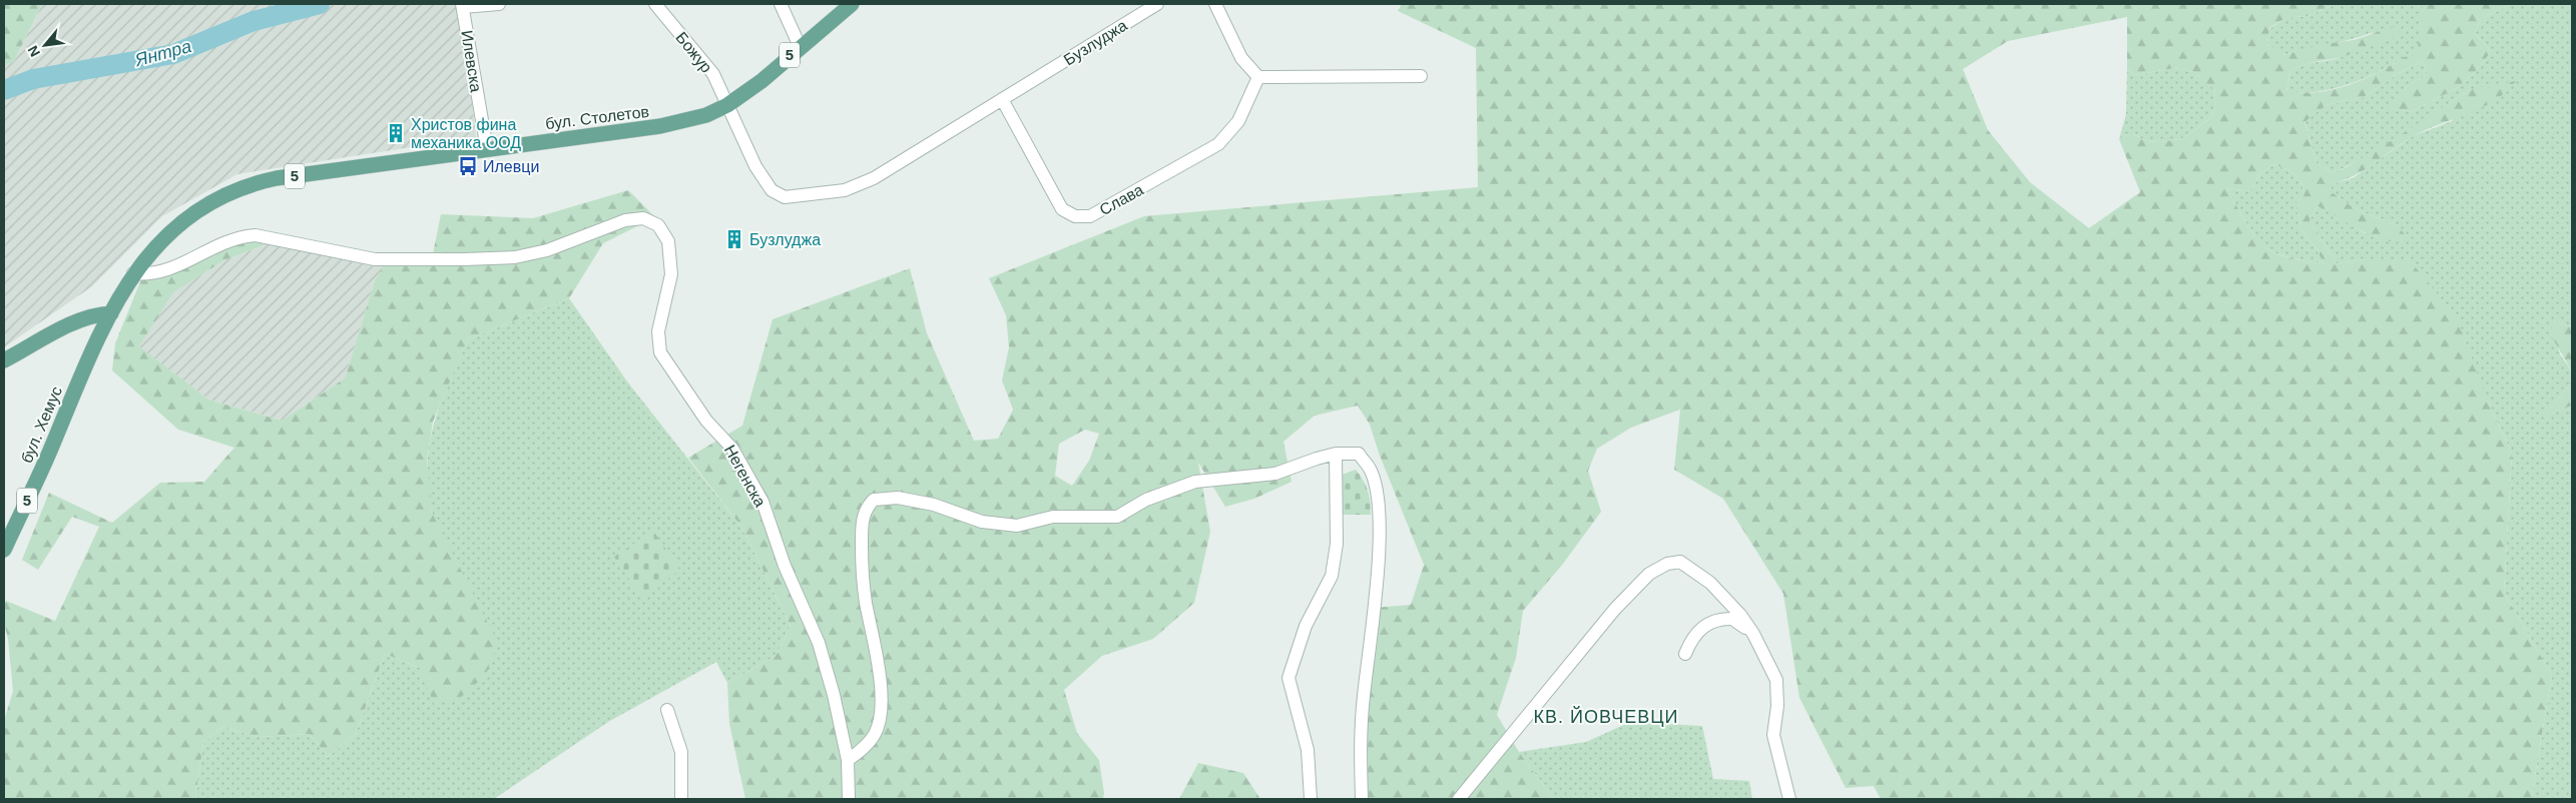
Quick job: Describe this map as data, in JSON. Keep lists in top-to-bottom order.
{
  "streets": {
    "main road": ["5", "бул. Столетов", "бул. Хемус"],
    "street": [
      "Бузлуджа",
      "Божур",
      "Илевска",
      "Слава",
      "Негенска"
    ]
  },
  "crossings": [
    ["Бузлуджа", "Божур"],
    ["Бузлуджа", "бул. Столетов"],
    ["Бузлуджа", "Слава"],
    ["Божур", "бул. Столетов"],
    ["5", "бул. Столетов"],
    ["5", "бул. Хемус"],
    ["5", "Негенска"],
    ["Илевска", "бул. Столетов"],
    ["бул. Столетов", "Негенска"]
  ],
  "districts": ["КВ. ЙОВЧЕВЦИ"],
  "water": ["Янтра"],
  "places": {
    "building": ["Христов фина механика ООД", "Бузлуджа"],
    "bus stop": ["Илевци"]
  },
  "north": "bottom left"
}
